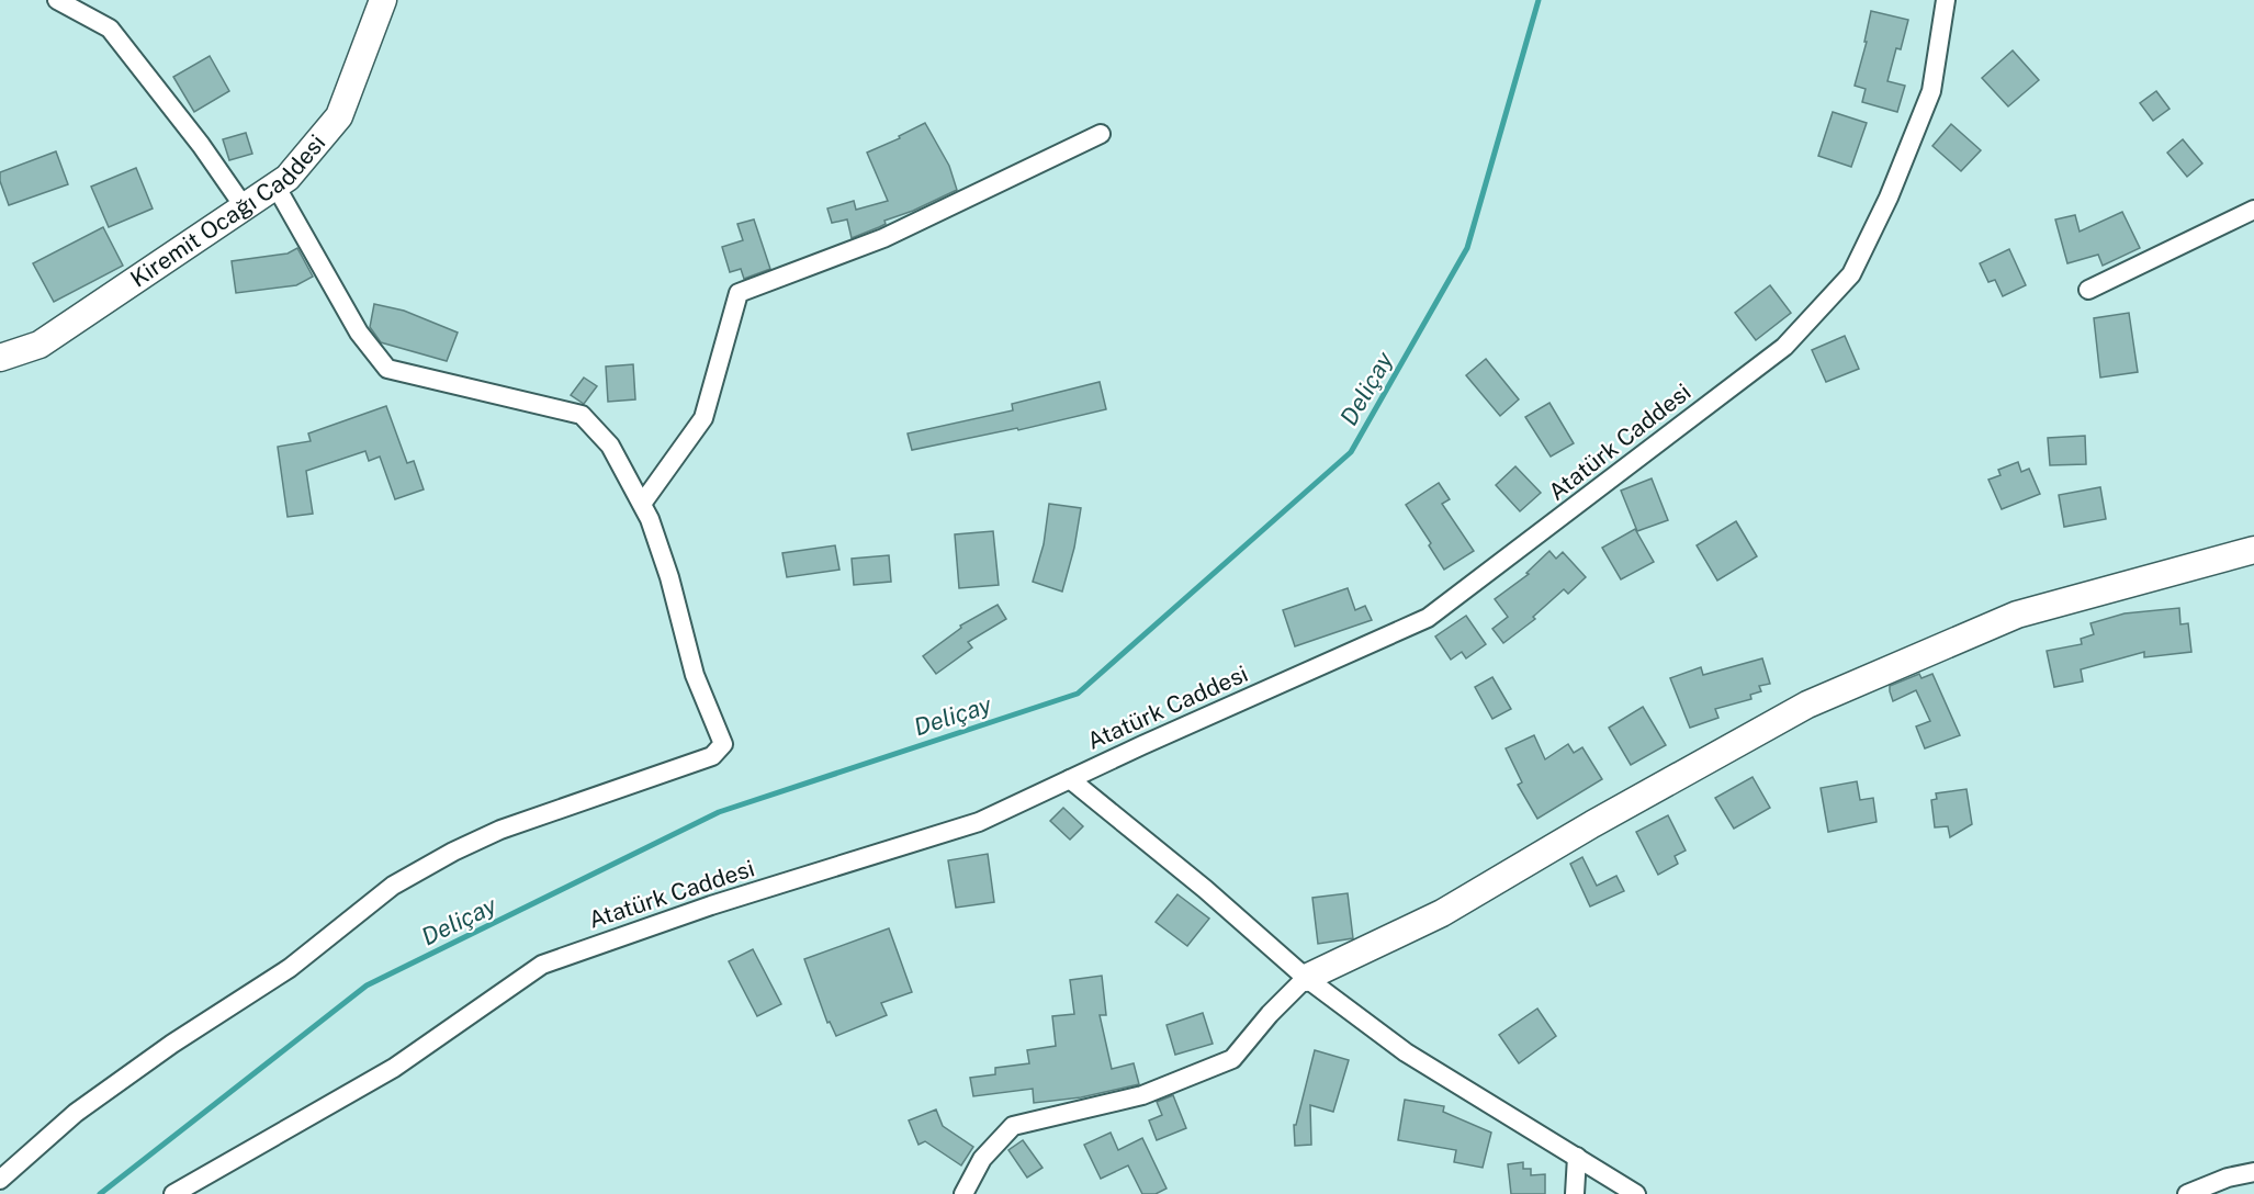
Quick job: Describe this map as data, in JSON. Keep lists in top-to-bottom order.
{
  "streets": {
    "street": ["Kiremit Ocağı Caddesi", "Atatürk Caddesi"]
  },
  "water": ["Deliçay"]
}
